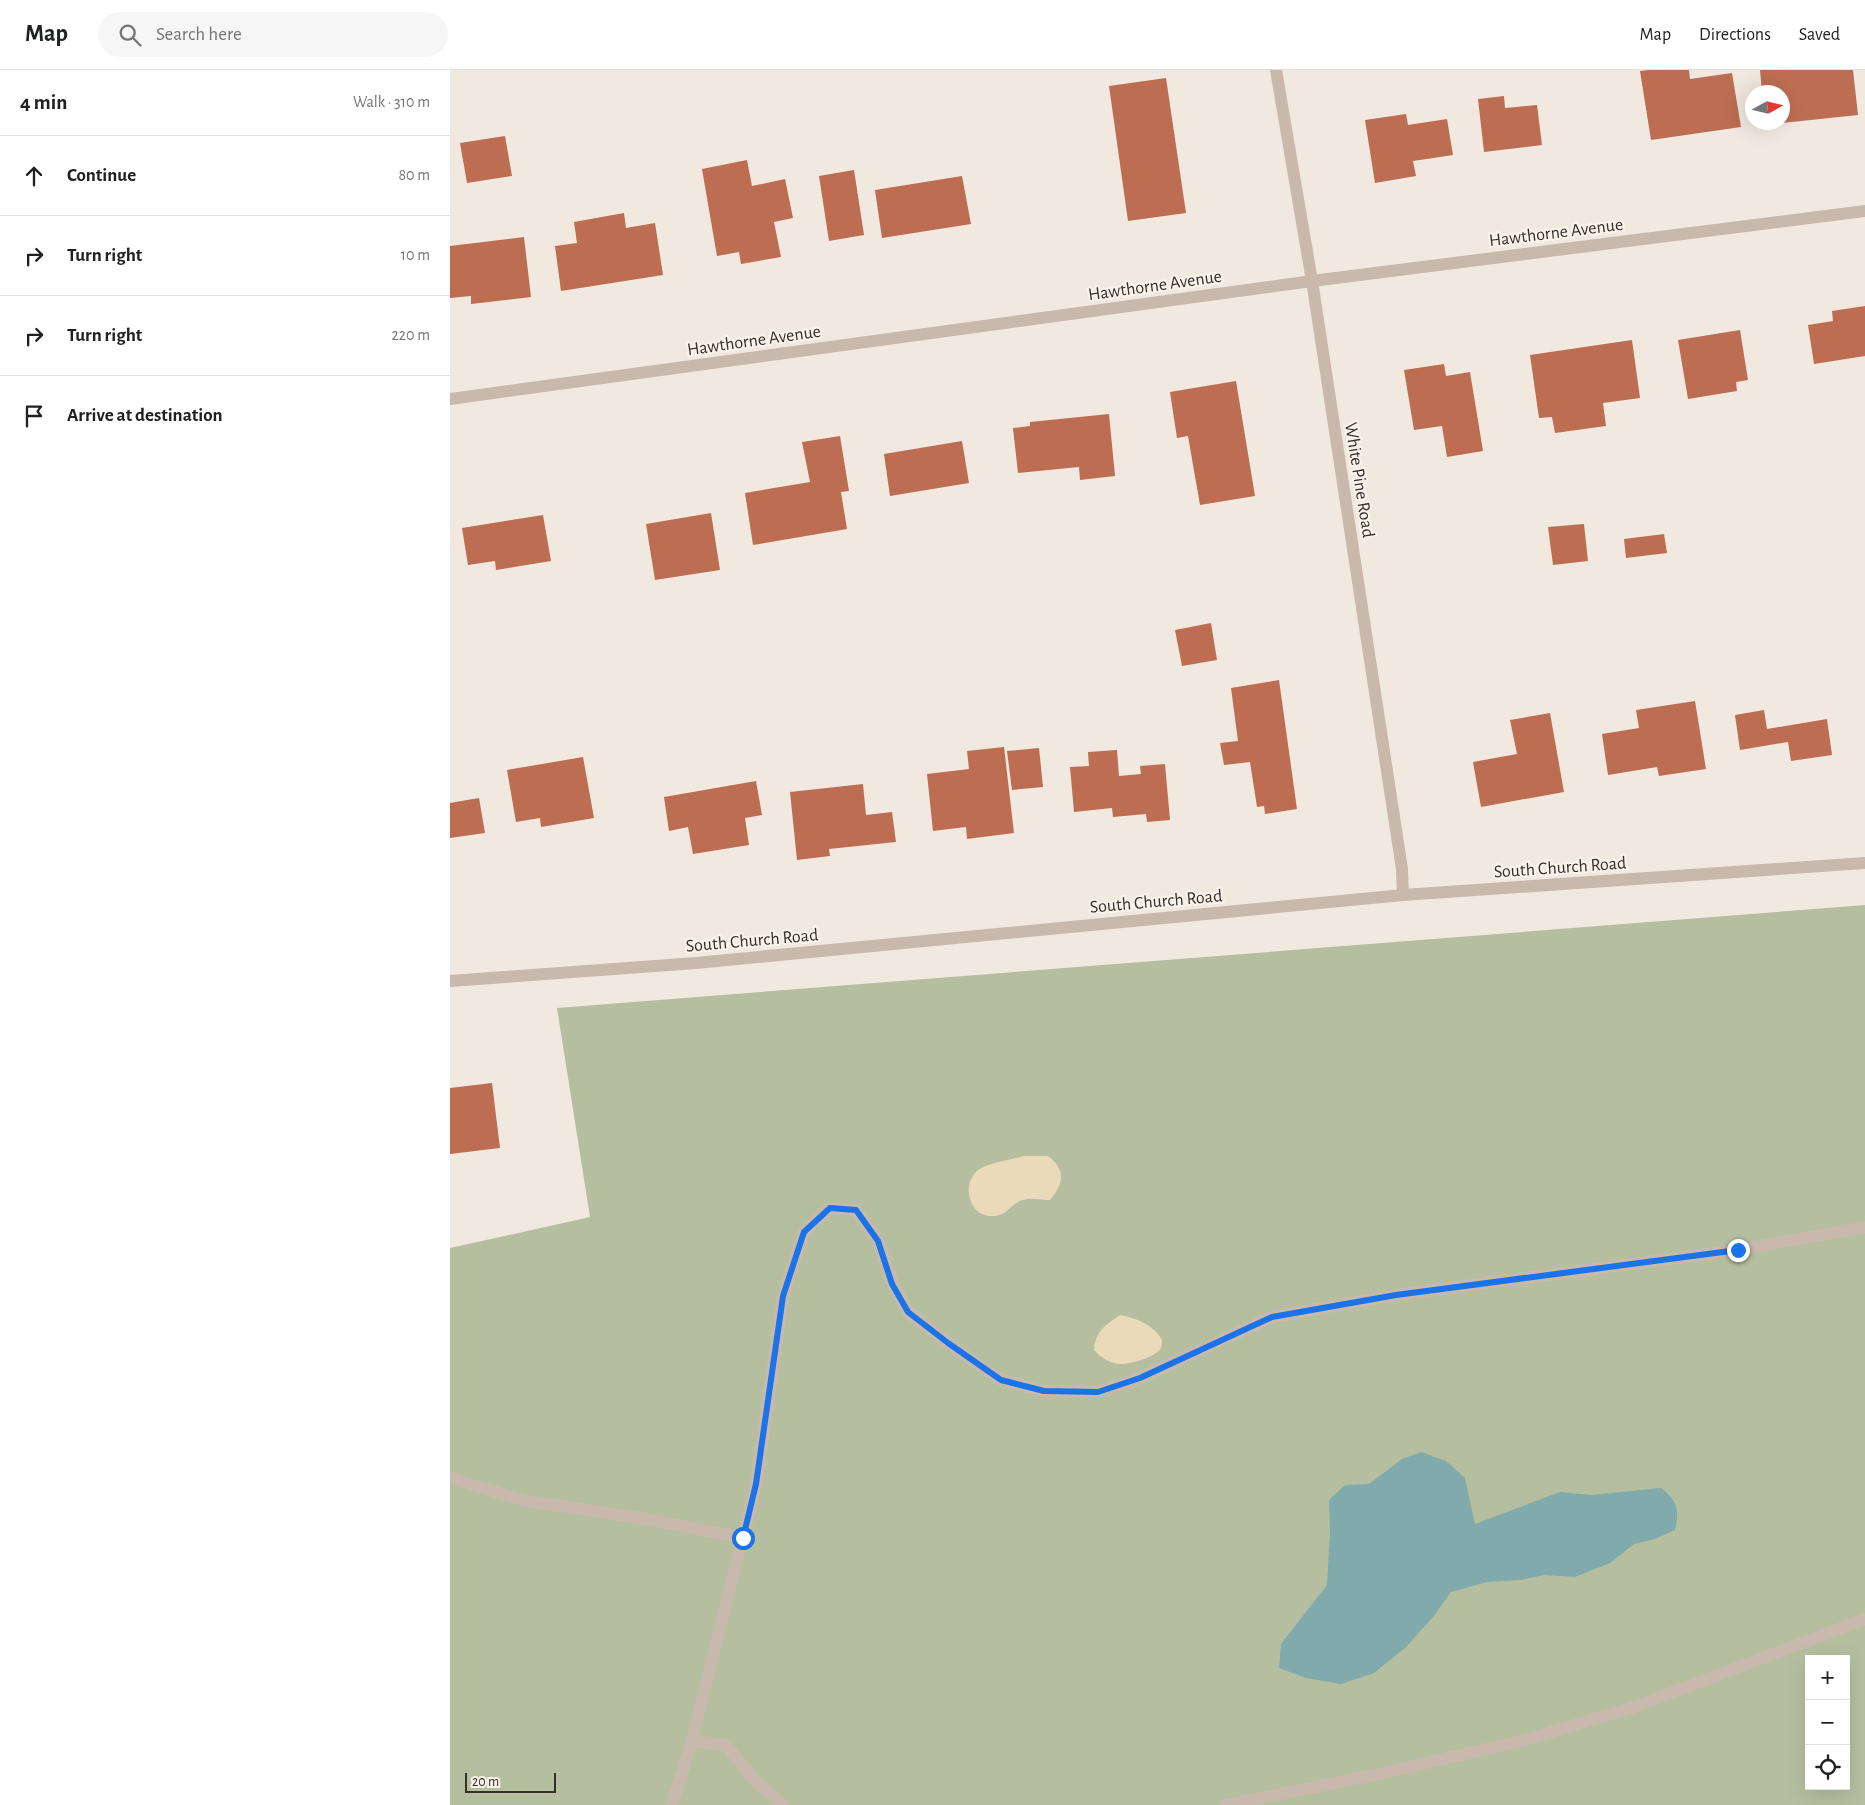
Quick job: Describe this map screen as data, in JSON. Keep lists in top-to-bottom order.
{
  "streets": {
    "street": ["Hawthorne Avenue", "White Pine Road", "South Church Road"]
  },
  "crossings": [
    ["Hawthorne Avenue", "White Pine Road"],
    ["White Pine Road", "South Church Road"]
  ],
  "scale_bar": "20 m",
  "north": "right",
  "page": {
    "header": "Map",
    "search": "Search here",
    "nav": ["Map", "Directions", "Saved"],
    "heading": ["4 min", "Walk · 310 m"],
    "list": [
      ["Continue", "80 m"],
      ["Turn right", "10 m"],
      ["Turn right", "220 m"],
      "Arrive at destination"
    ],
    "map_buttons": ["+", "−"],
    "scale": "20 m"
  }
}
